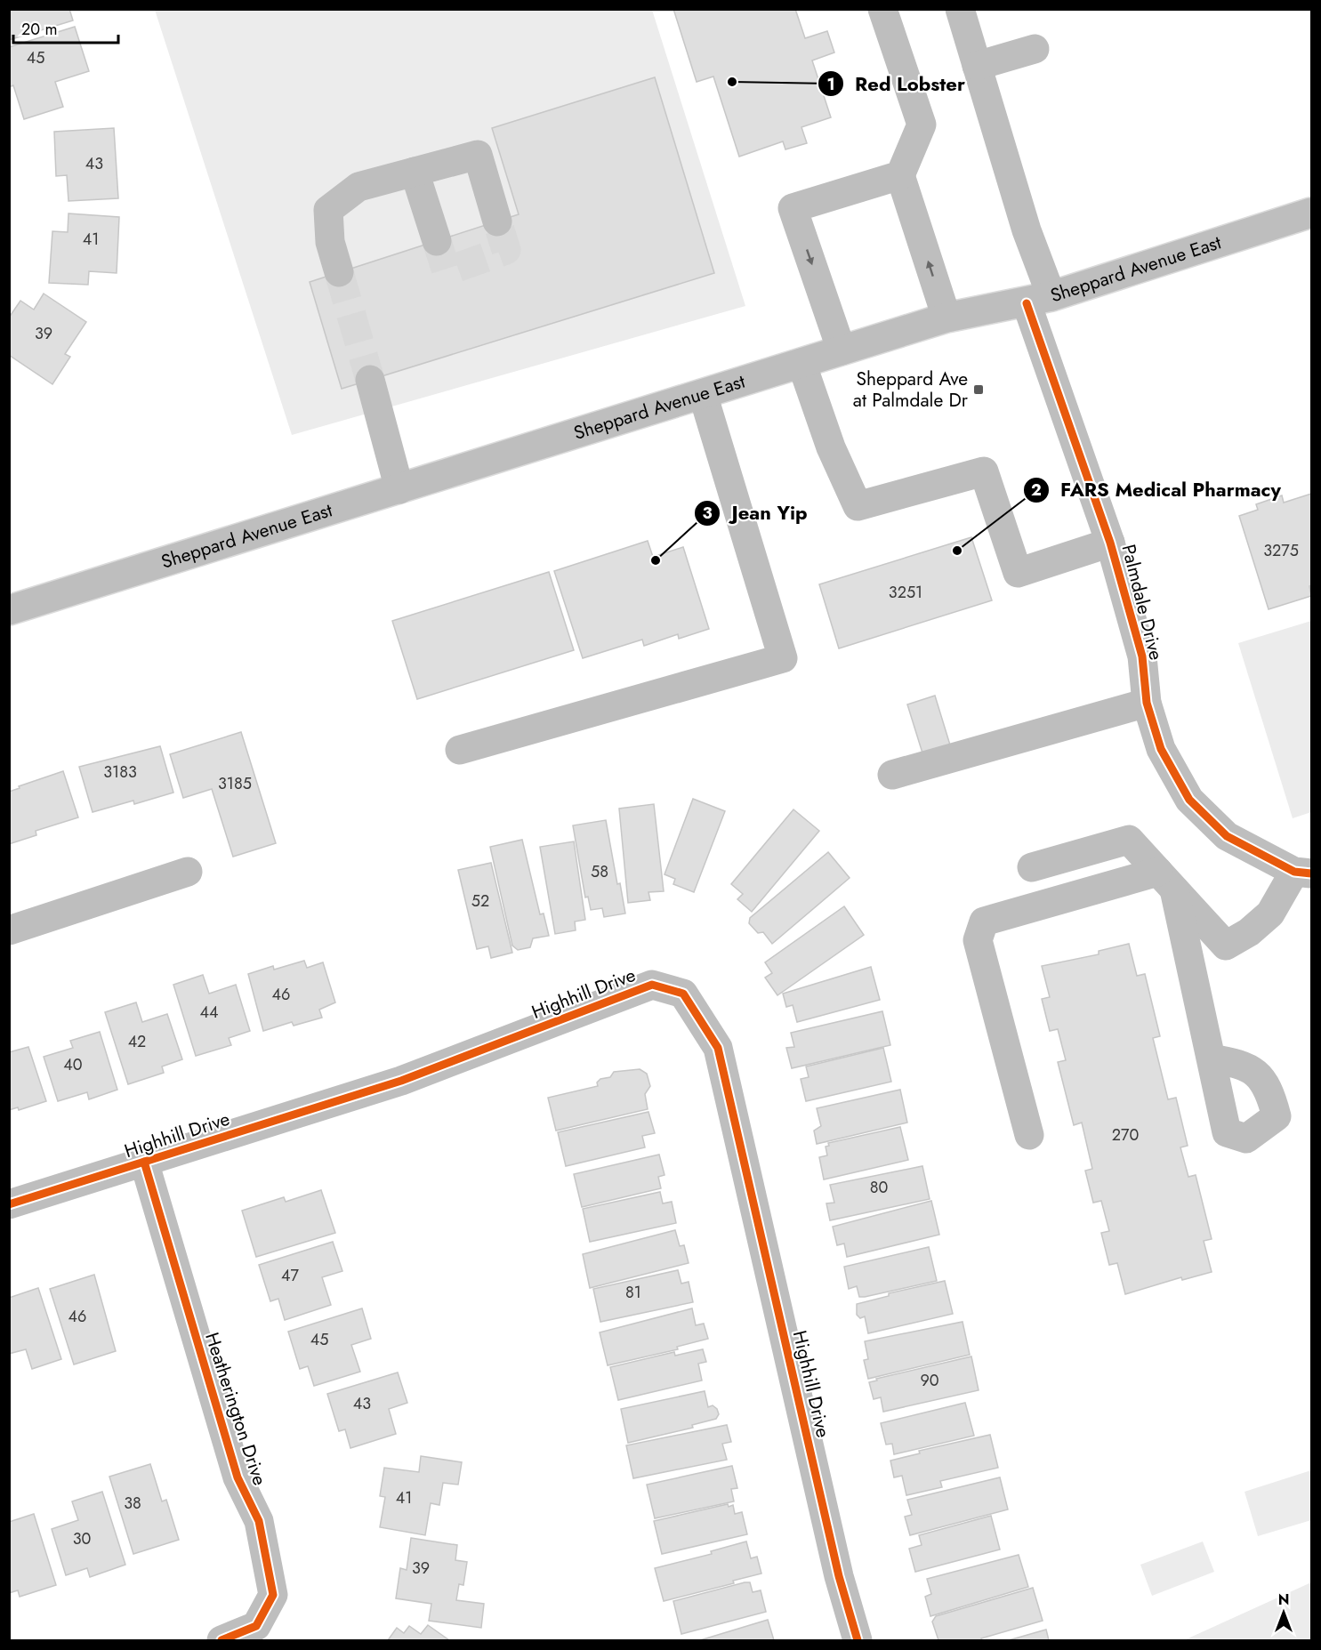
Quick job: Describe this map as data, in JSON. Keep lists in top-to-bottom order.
{
  "streets": {
    "street": [
      "Sheppard Avenue East",
      "Palmdale Drive",
      "Highhill Drive",
      "Heatherington Drive"
    ]
  },
  "crossings": [
    ["Sheppard Avenue East", "Palmdale Drive"],
    ["Highhill Drive", "Heatherington Drive"]
  ],
  "places": {
    "other": ["Red Lobster", "FARS Medical Pharmacy", "Jean Yip"],
    "transit": ["Sheppard Ave at Palmdale Dr"]
  },
  "house_numbers": [
    "45",
    "43",
    "41",
    "39",
    "3275",
    "3251",
    "3183",
    "3185",
    "58",
    "52",
    "46",
    "44",
    "42",
    "40",
    "270",
    "80",
    "47",
    "81",
    "46",
    "45",
    "90",
    "43",
    "41",
    "38",
    "30",
    "39"
  ],
  "scale_bar": "20 m",
  "north": "top"
}
